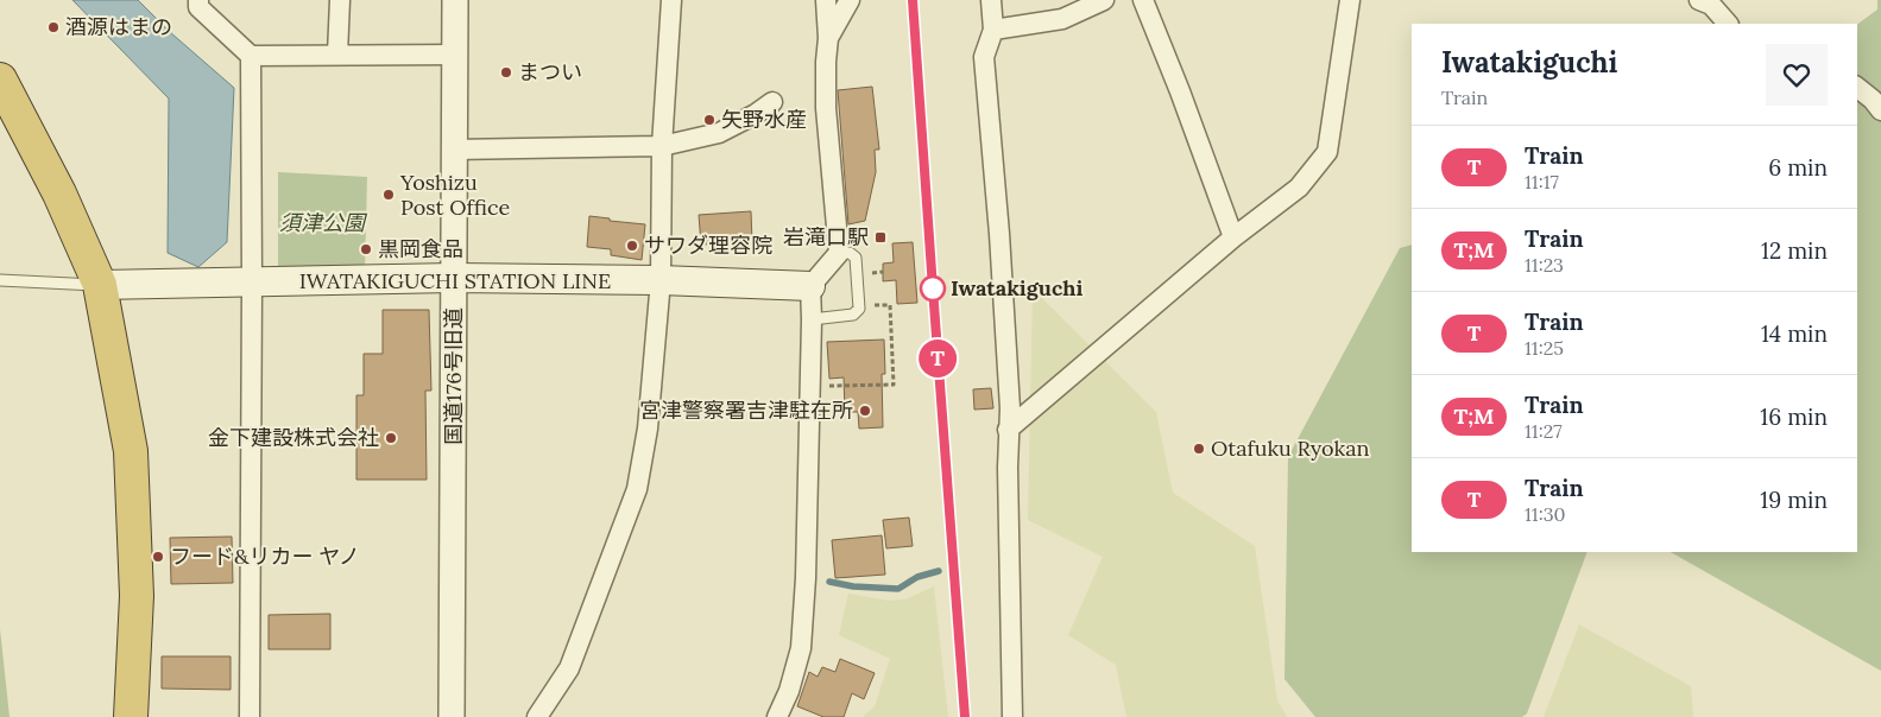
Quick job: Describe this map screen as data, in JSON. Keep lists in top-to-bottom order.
{
  "streets": {
    "main road": ["IWATAKIGUCHI STATION LINE"],
    "street": ["国道176号旧道"]
  },
  "crossings": [
    ["IWATAKIGUCHI STATION LINE", "国道176号旧道"]
  ],
  "parks": ["須津公園"],
  "places": {
    "other": [
      "酒源はまの",
      "まつい",
      "矢野水産",
      "Yoshizu Post Office",
      "サワダ理容院",
      "黒岡食品",
      "Iwatakiguchi",
      "宮津警察署吉津駐在所",
      "金下建設株式会社",
      "Otafuku Ryokan",
      "フード&リカー ヤノ"
    ],
    "transit": ["岩滝口駅"]
  },
  "page": {
    "on_map": "T",
    "heading": ["Iwatakiguchi", "Train"],
    "list": [
      {
        "mark": "T",
        "name": "Train",
        "note": "11:17",
        "value": "6 min"
      },
      {
        "mark": "T;M",
        "name": "Train",
        "note": "11:23",
        "value": "12 min"
      },
      {
        "mark": "T",
        "name": "Train",
        "note": "11:25",
        "value": "14 min"
      },
      {
        "mark": "T;M",
        "name": "Train",
        "note": "11:27",
        "value": "16 min"
      },
      {
        "mark": "T",
        "name": "Train",
        "note": "11:30",
        "value": "19 min"
      }
    ]
  }
}
